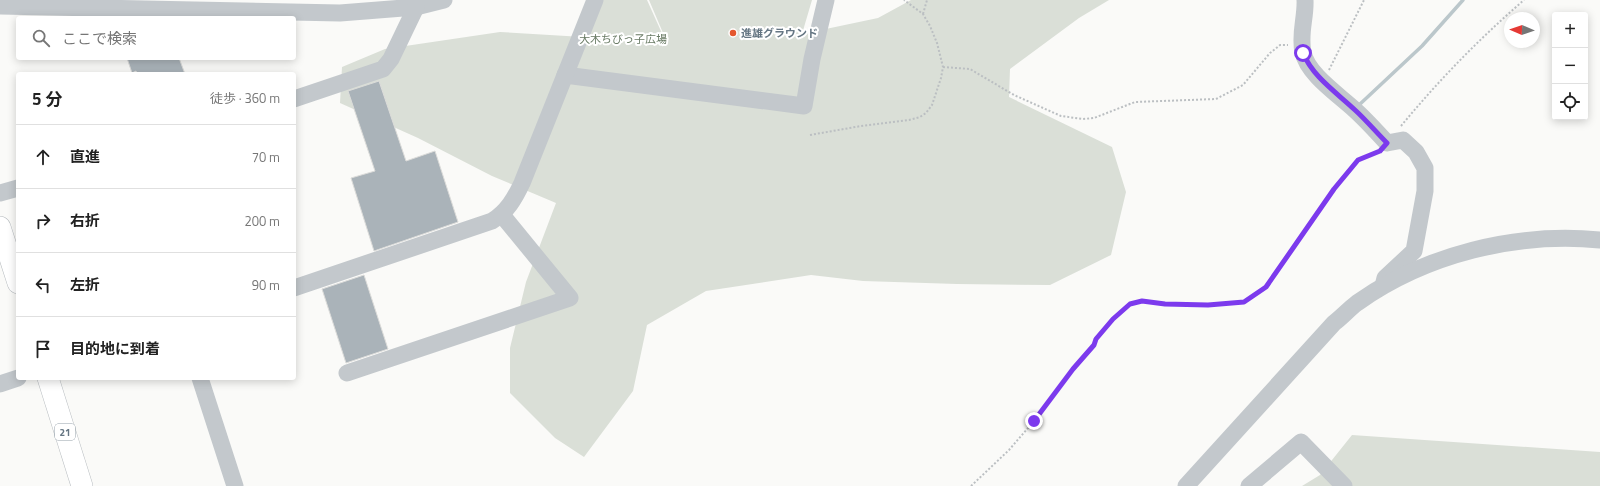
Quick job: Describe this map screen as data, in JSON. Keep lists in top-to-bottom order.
{
  "streets": {
    "main road": ["21"]
  },
  "parks": ["大木ちびっ子広場"],
  "places": ["進雄グラウンド"],
  "north": "left",
  "page": {
    "map_buttons": ["+", "−"],
    "search": "ここで検索",
    "heading": ["5 分", "徒歩 · 360 m"],
    "list": [
      ["直進", "70 m"],
      ["右折", "200 m"],
      ["左折", "90 m"],
      "目的地に到着"
    ]
  }
}
